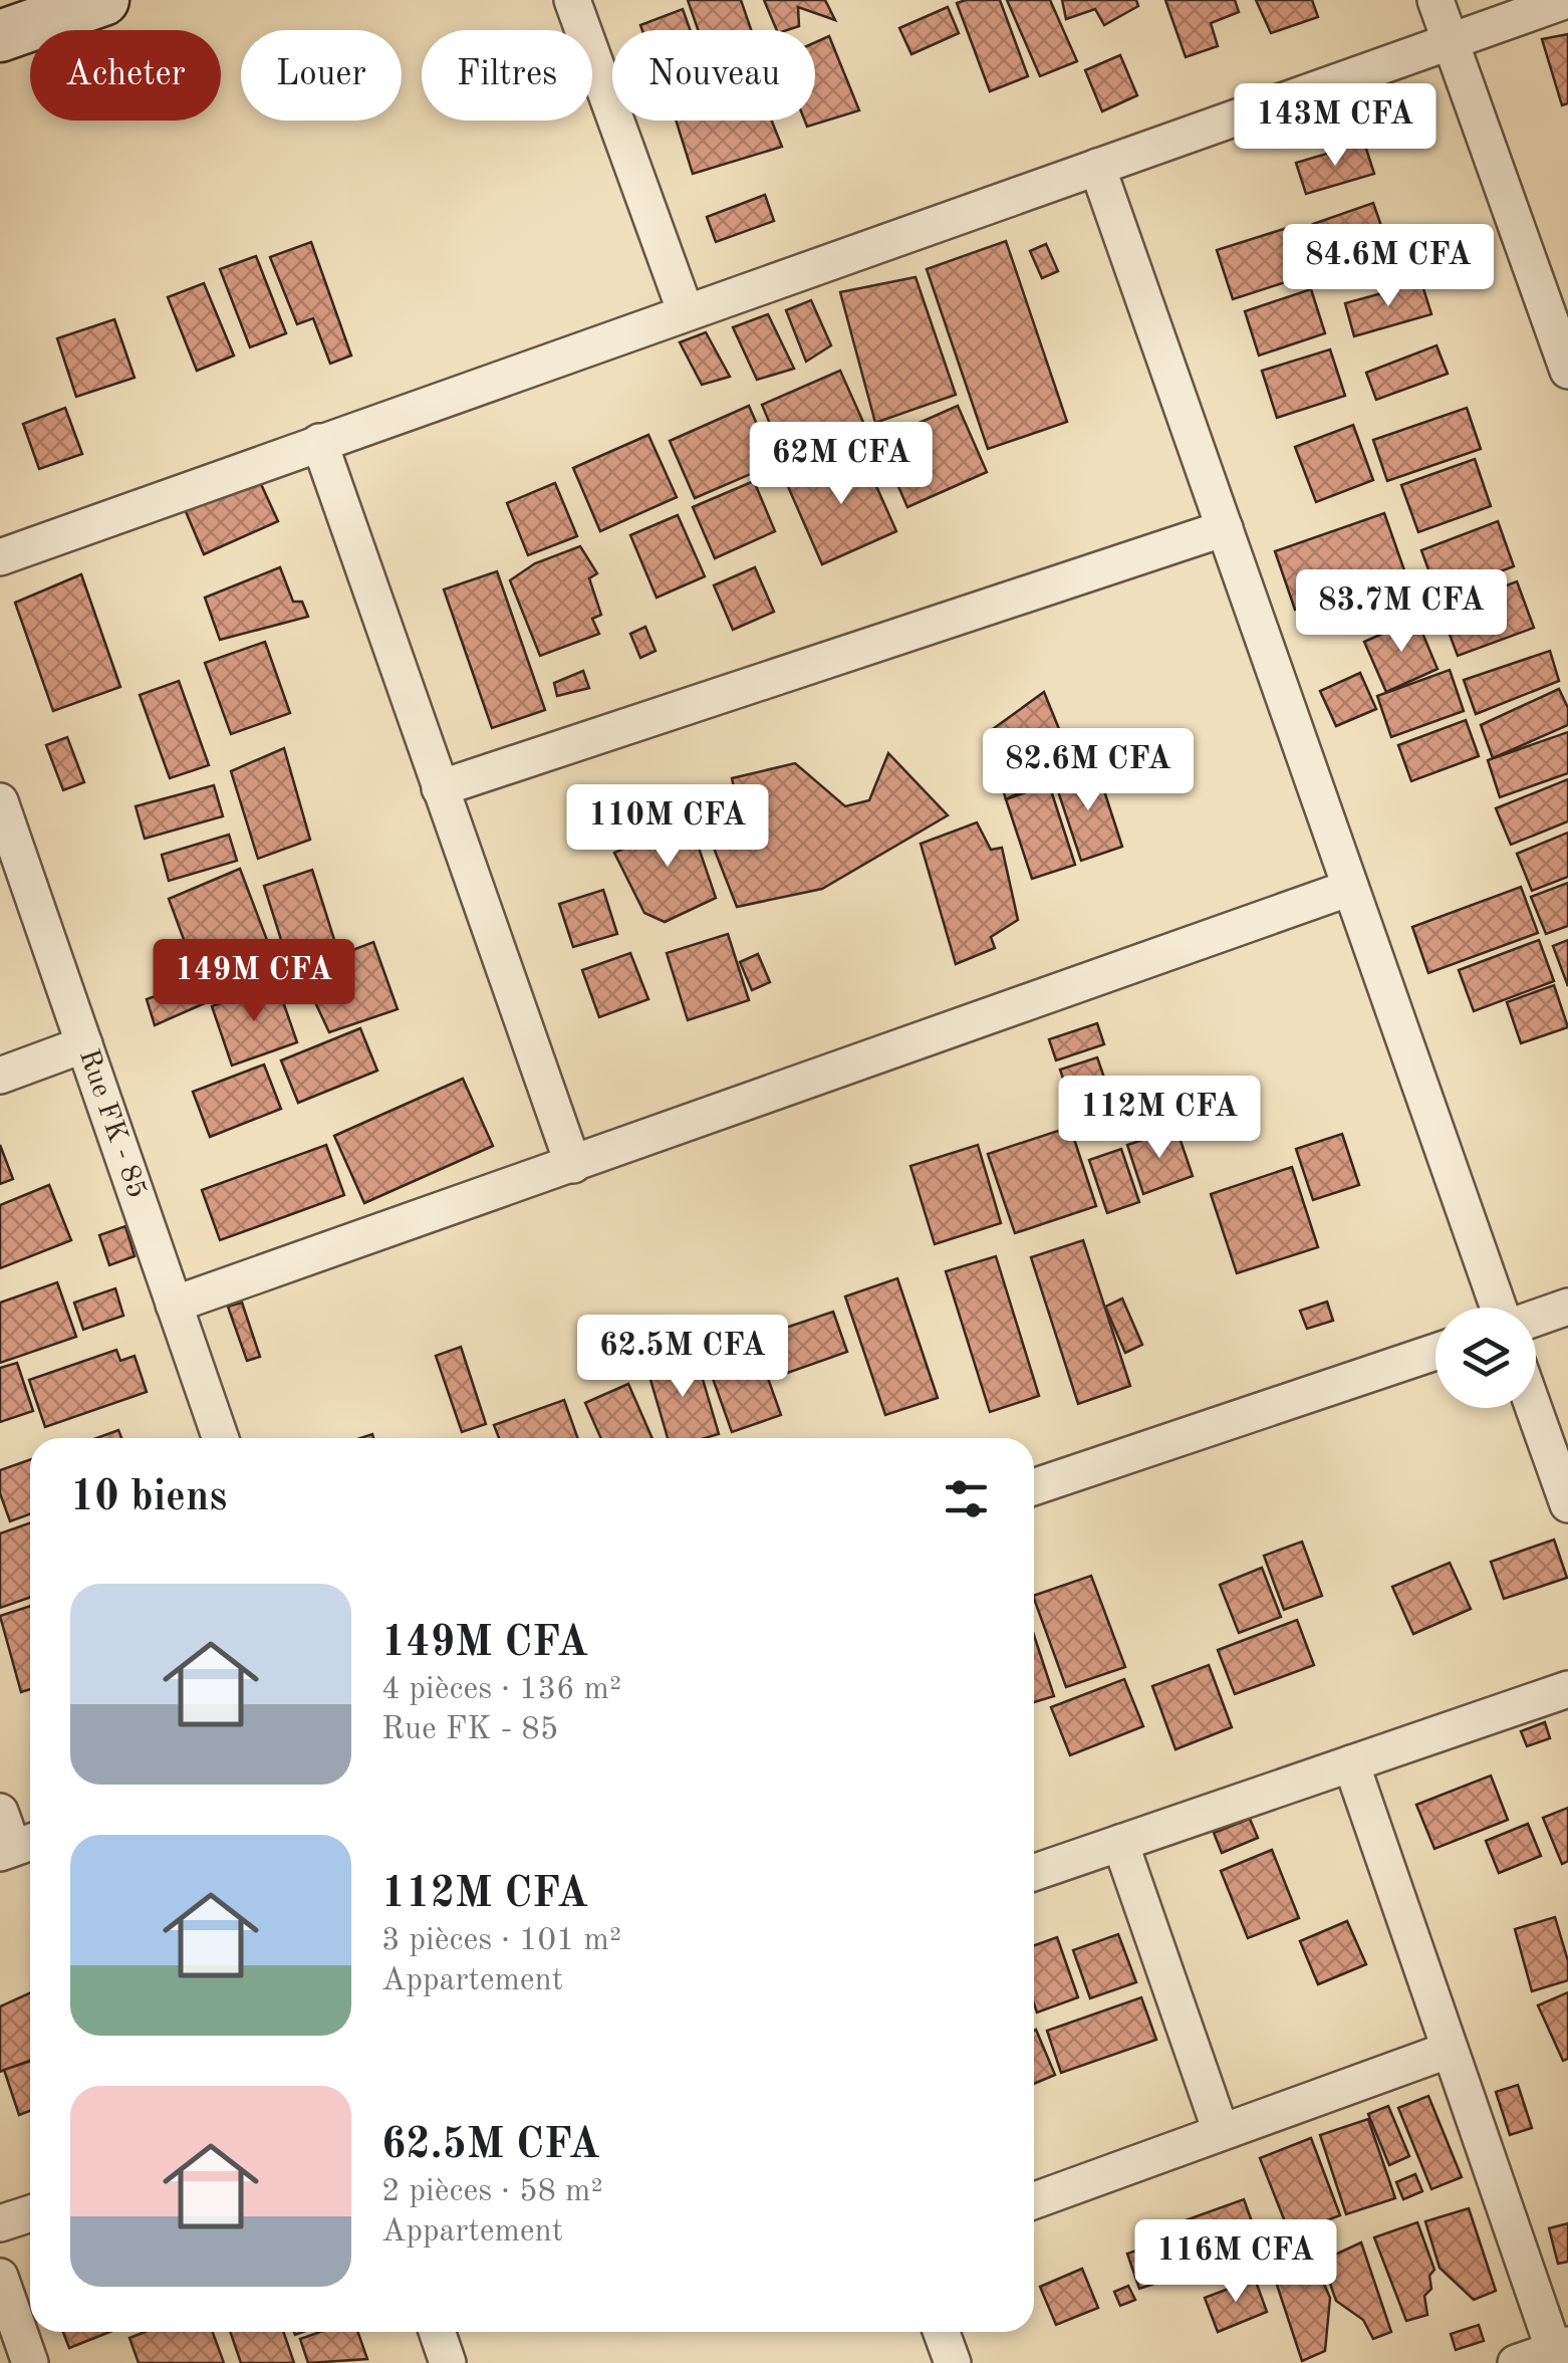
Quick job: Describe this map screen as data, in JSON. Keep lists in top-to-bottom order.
{
  "streets": {
    "street": ["Rue FK - 85"]
  },
  "page": {
    "chip": [
      "Acheter",
      "Louer",
      "Filtres",
      "Nouveau"
    ],
    "price": [
      "143M CFA",
      "84.6M CFA",
      "62M CFA",
      "83.7M CFA",
      "82.6M CFA",
      "110M CFA",
      "149M CFA",
      "112M CFA",
      "62.5M CFA",
      "116M CFA"
    ],
    "heading": "10 biens",
    "list": [
      {
        "name": "149M CFA",
        "note": "4 pièces · 136 m² · Rue FK - 85"
      },
      {
        "name": "112M CFA",
        "note": "3 pièces · 101 m² · Appartement"
      },
      {
        "name": "62.5M CFA",
        "note": "2 pièces · 58 m² · Appartement"
      }
    ]
  }
}
